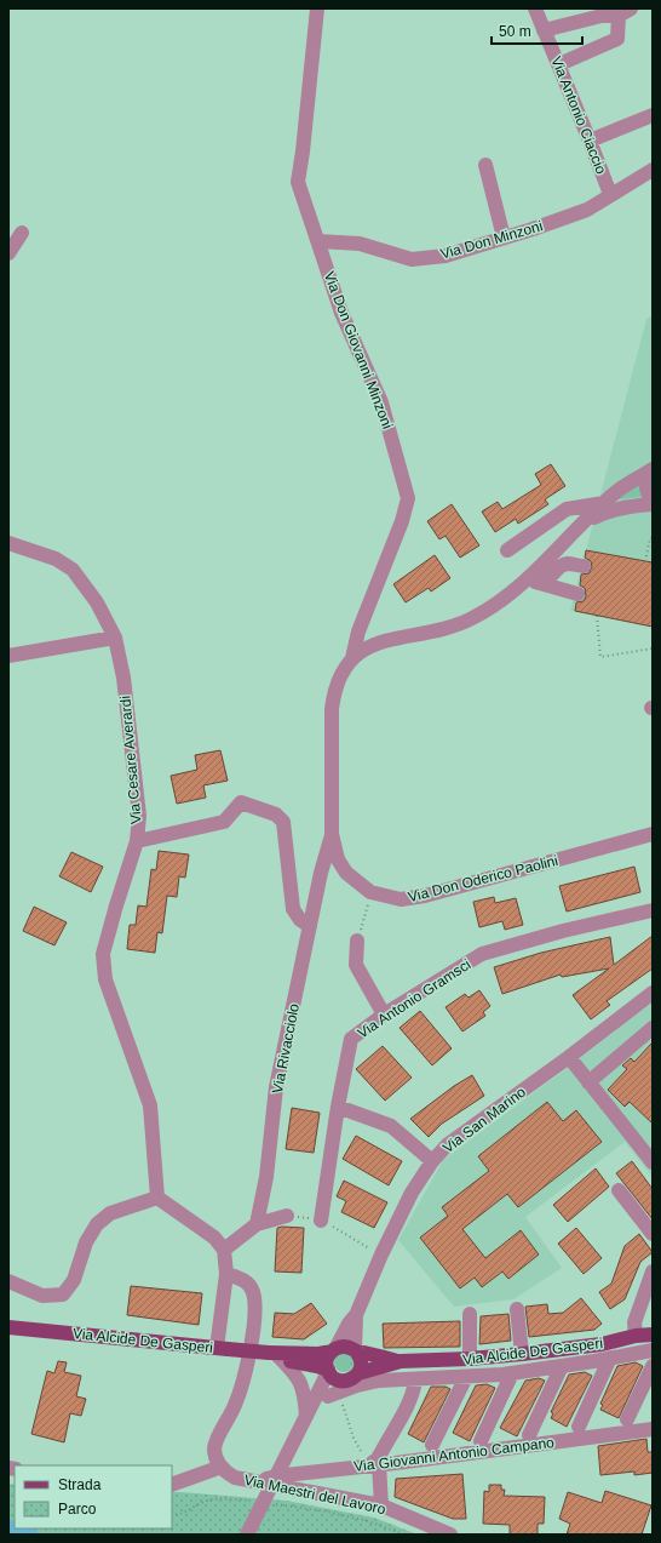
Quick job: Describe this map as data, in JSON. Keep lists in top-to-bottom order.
{
  "streets": {
    "main road": ["Via Alcide De Gasperi"],
    "street": [
      "Via Antonio Ciaccio",
      "Via Don Minzoni",
      "Via Don Giovanni Minzoni",
      "Via Cesare Averardi",
      "Via Don Oderico Paolini",
      "Via Antonio Gramsci",
      "Via Rivacciolo",
      "Via San Marino",
      "Via Giovanni Antonio Campano",
      "Via Maestri del Lavoro"
    ]
  },
  "crossings": [
    ["Via Antonio Ciaccio", "Via Don Minzoni"],
    ["Via Don Minzoni", "Via Don Giovanni Minzoni"],
    ["Via Don Giovanni Minzoni", "Via Don Oderico Paolini"],
    ["Via Don Oderico Paolini", "Via Rivacciolo"],
    ["Via San Marino", "Via Alcide De Gasperi"],
    ["Via Giovanni Antonio Campano", "Via Maestri del Lavoro"]
  ],
  "legend": ["Strada", "Parco"],
  "scale_bar": "50 m"
}
